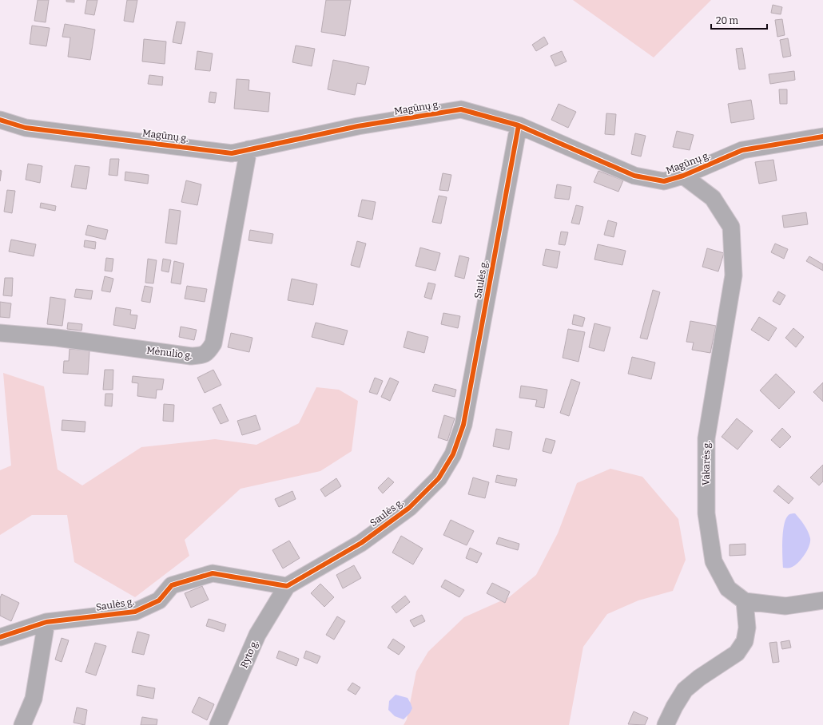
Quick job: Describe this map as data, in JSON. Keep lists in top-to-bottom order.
{
  "streets": {
    "street": [
      "Magūnų g.",
      "Saulės g.",
      "Mėnulio g.",
      "Vakarės g.",
      "Ryto g."
    ]
  },
  "crossings": [
    ["Magūnų g.", "Saulės g."],
    ["Magūnų g.", "Mėnulio g."],
    ["Magūnų g.", "Vakarės g."],
    ["Saulės g.", "Ryto g."]
  ],
  "scale_bar": "20 m"
}
